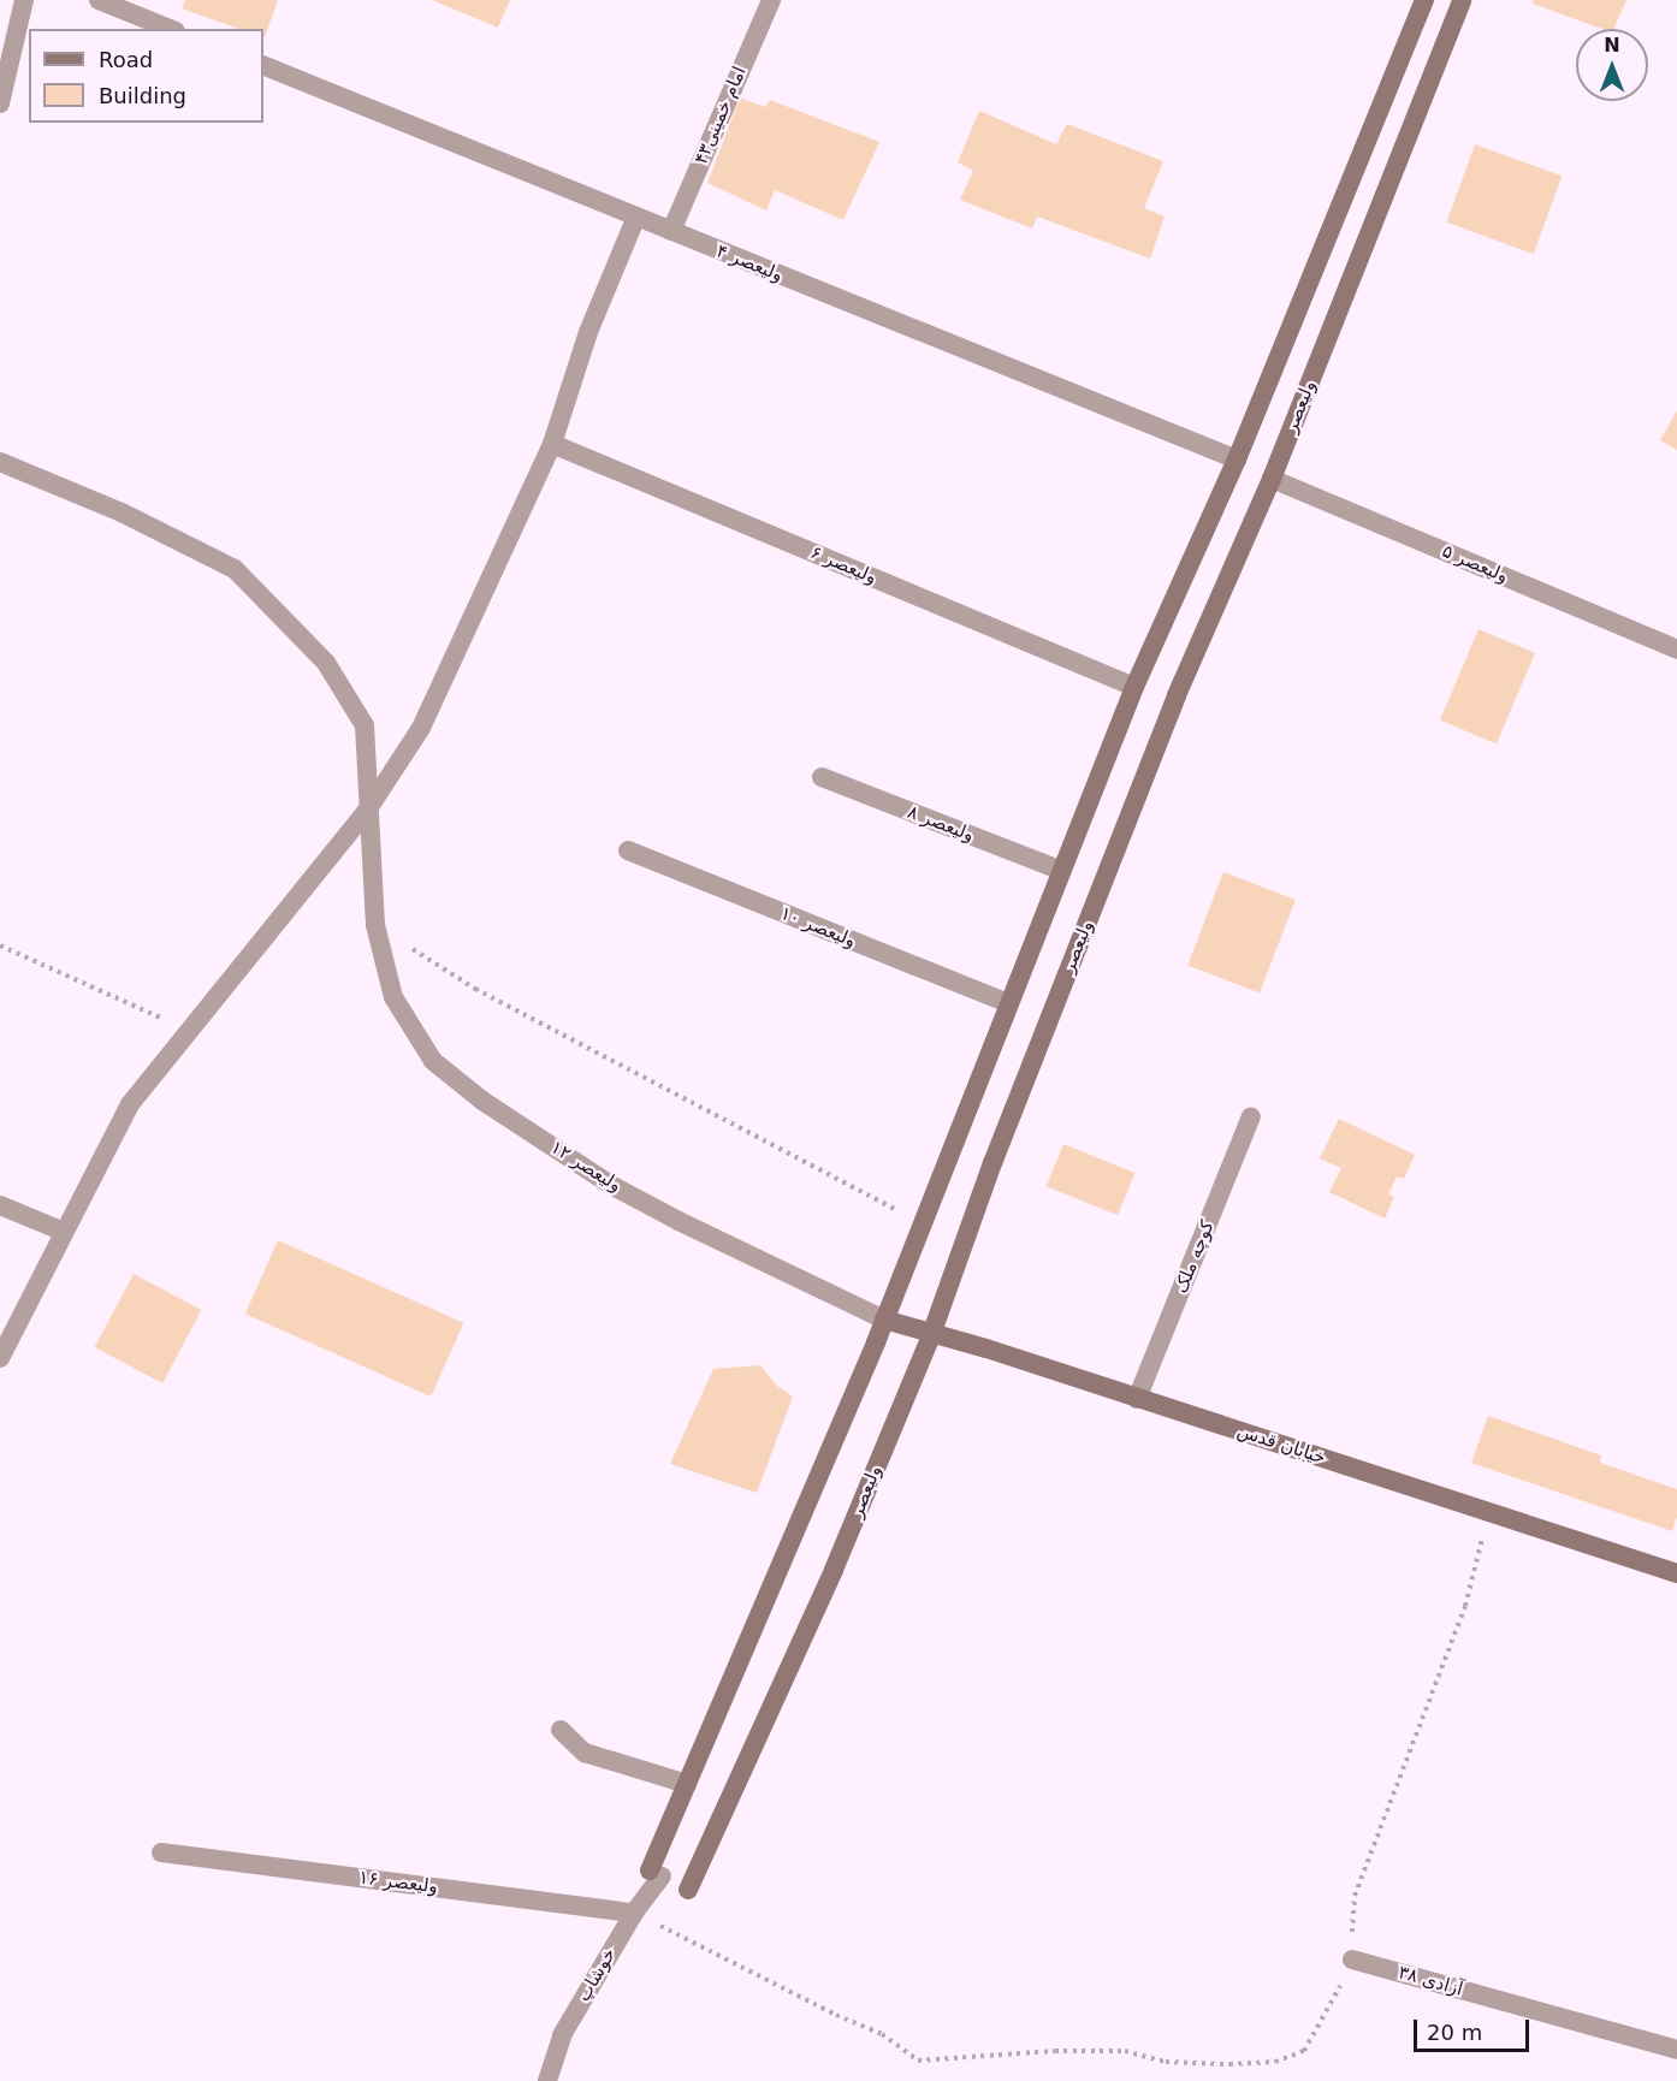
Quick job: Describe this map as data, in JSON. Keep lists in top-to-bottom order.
{
  "streets": {
    "main road": ["ولیعصر", "خیابان قدس"],
    "street": [
      "امام خمینی۴۳",
      "ولیعصر ۴",
      "ولیعصر ۵",
      "ولیعصر ۶",
      "ولیعصر ۸",
      "ولیعصر ۱۰",
      "ولیعصر ۱۲",
      "کوچه ملک",
      "ولیعصر ۱۶",
      "خوشاپ",
      "آزادی ۳۸"
    ]
  },
  "crossings": [
    ["امام خمینی۴۳", "ولیعصر ۴"],
    ["ولیعصر", "ولیعصر ۵"],
    ["ولیعصر", "خیابان قدس"],
    ["ولیعصر ۱۲", "خیابان قدس"],
    ["کوچه ملک", "خیابان قدس"],
    ["ولیعصر ۱۶", "خوشاپ"]
  ],
  "legend": ["Road", "Building"],
  "scale_bar": "20 m",
  "north": "top"
}
